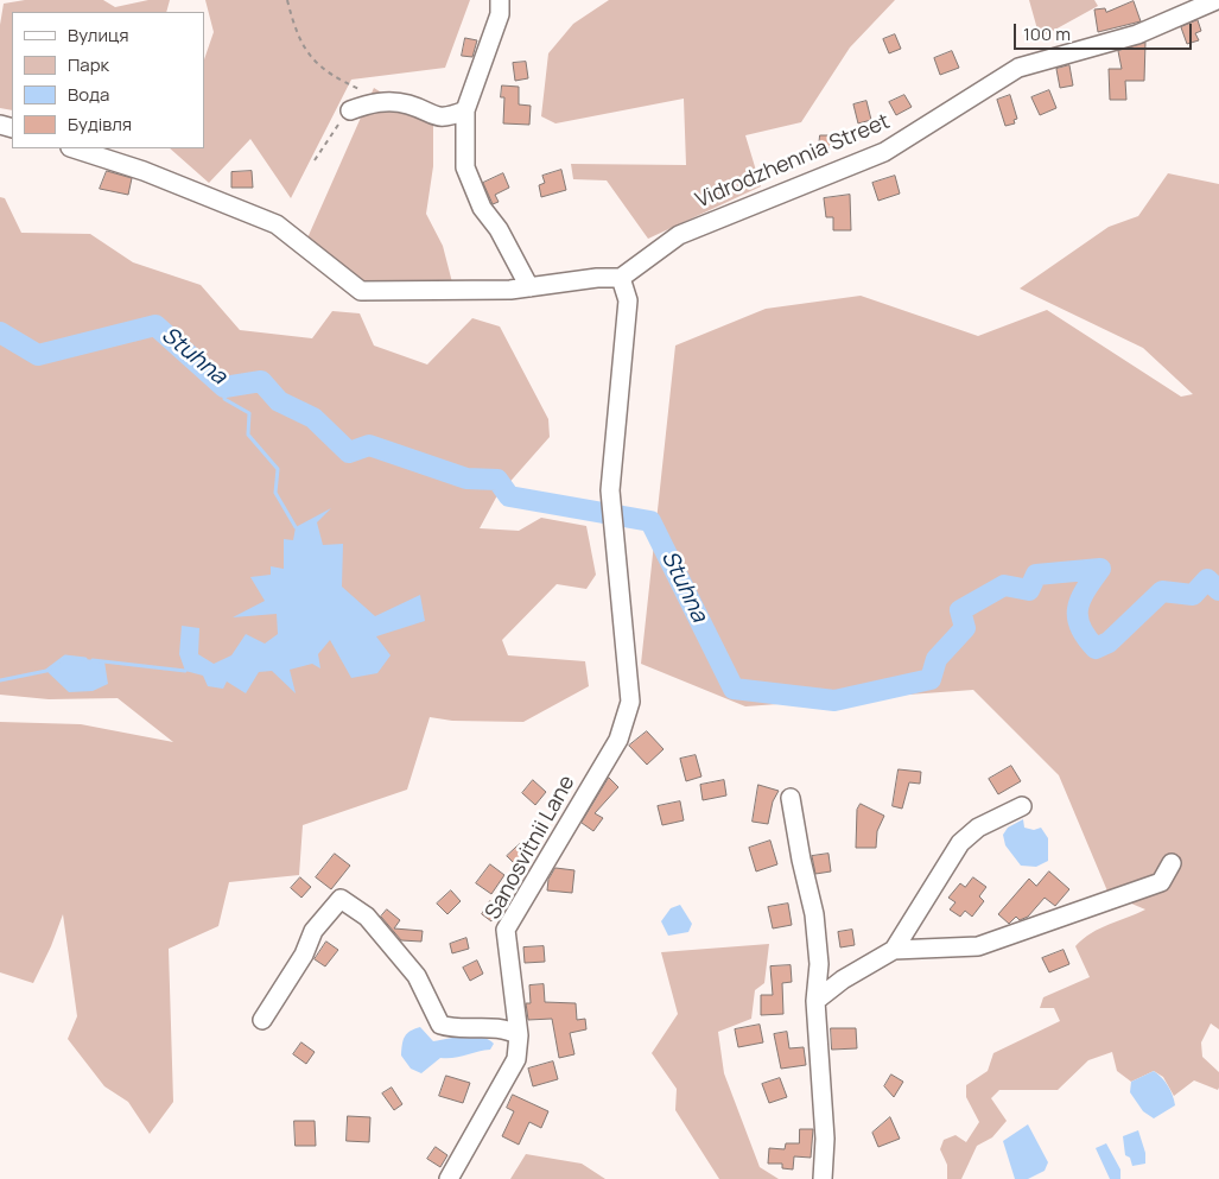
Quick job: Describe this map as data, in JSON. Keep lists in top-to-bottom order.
{
  "streets": {
    "street": ["Vidrodzhennia Street", "Sanosvitnii Lane"]
  },
  "crossings": [
    ["Vidrodzhennia Street", "Sanosvitnii Lane"]
  ],
  "water": ["Stuhna"],
  "legend": [
    "Вулиця",
    "Парк",
    "Вода",
    "Будівля"
  ],
  "scale_bar": "100 m"
}
